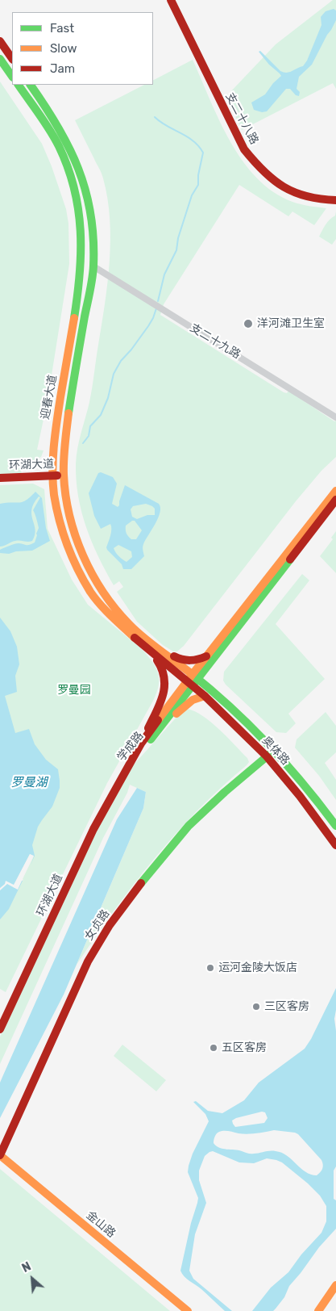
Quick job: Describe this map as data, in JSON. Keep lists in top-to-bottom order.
{
  "streets": {
    "main road": [
      "支二十八路",
      "迎春大道",
      "环湖大道",
      "学成路",
      "奥体路",
      "女贞路",
      "金山路"
    ],
    "street": ["支二十九路"]
  },
  "crossings": [
    ["支二十九路", "迎春大道"],
    ["迎春大道", "环湖大道"],
    ["迎春大道", "学成路"],
    ["迎春大道", "奥体路"],
    ["环湖大道", "学成路"],
    ["学成路", "奥体路"],
    ["奥体路", "女贞路"],
    ["女贞路", "金山路"]
  ],
  "water": ["罗曼湖"],
  "parks": ["罗曼园"],
  "places": [
    "洋河滩卫生室",
    "运河金陵大饭店",
    "三区客房",
    "五区客房"
  ],
  "legend": ["Fast", "Slow", "Jam"],
  "north": "top left"
}
